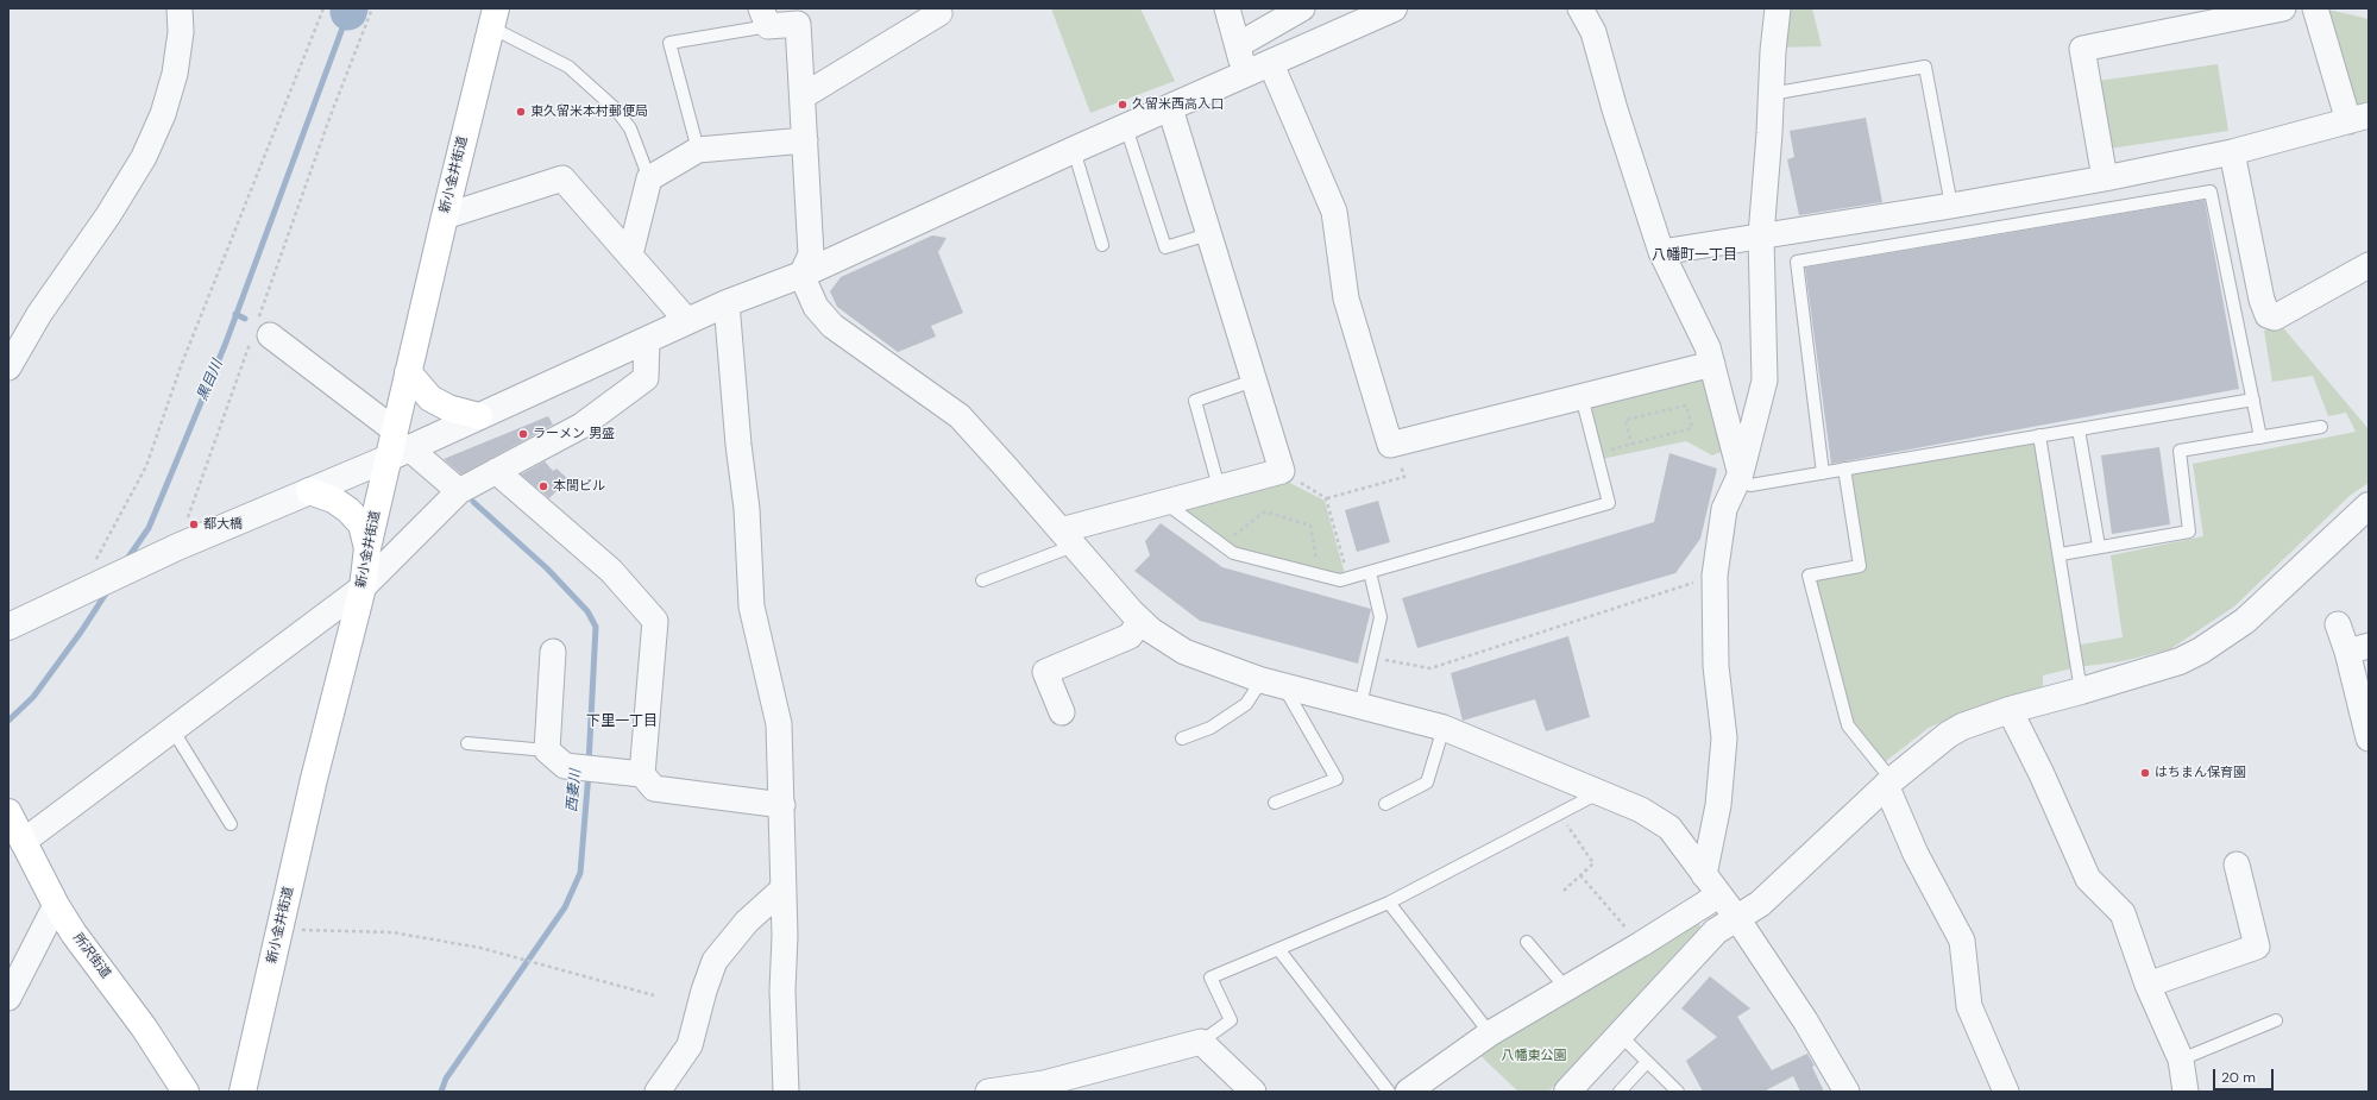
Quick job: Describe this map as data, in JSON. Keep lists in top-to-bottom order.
{
  "streets": {
    "main road": ["新小金井街道", "所沢街道"]
  },
  "districts": ["八幡町一丁目", "下里一丁目"],
  "water": ["黒目川", "西妻川"],
  "parks": ["八幡東公園"],
  "places": [
    "久留米西高入口",
    "東久留米本村郵便局",
    "ラーメン 男盛",
    "本間ビル",
    "都大橋",
    "はちまん保育園"
  ],
  "scale_bar": "20 m"
}
